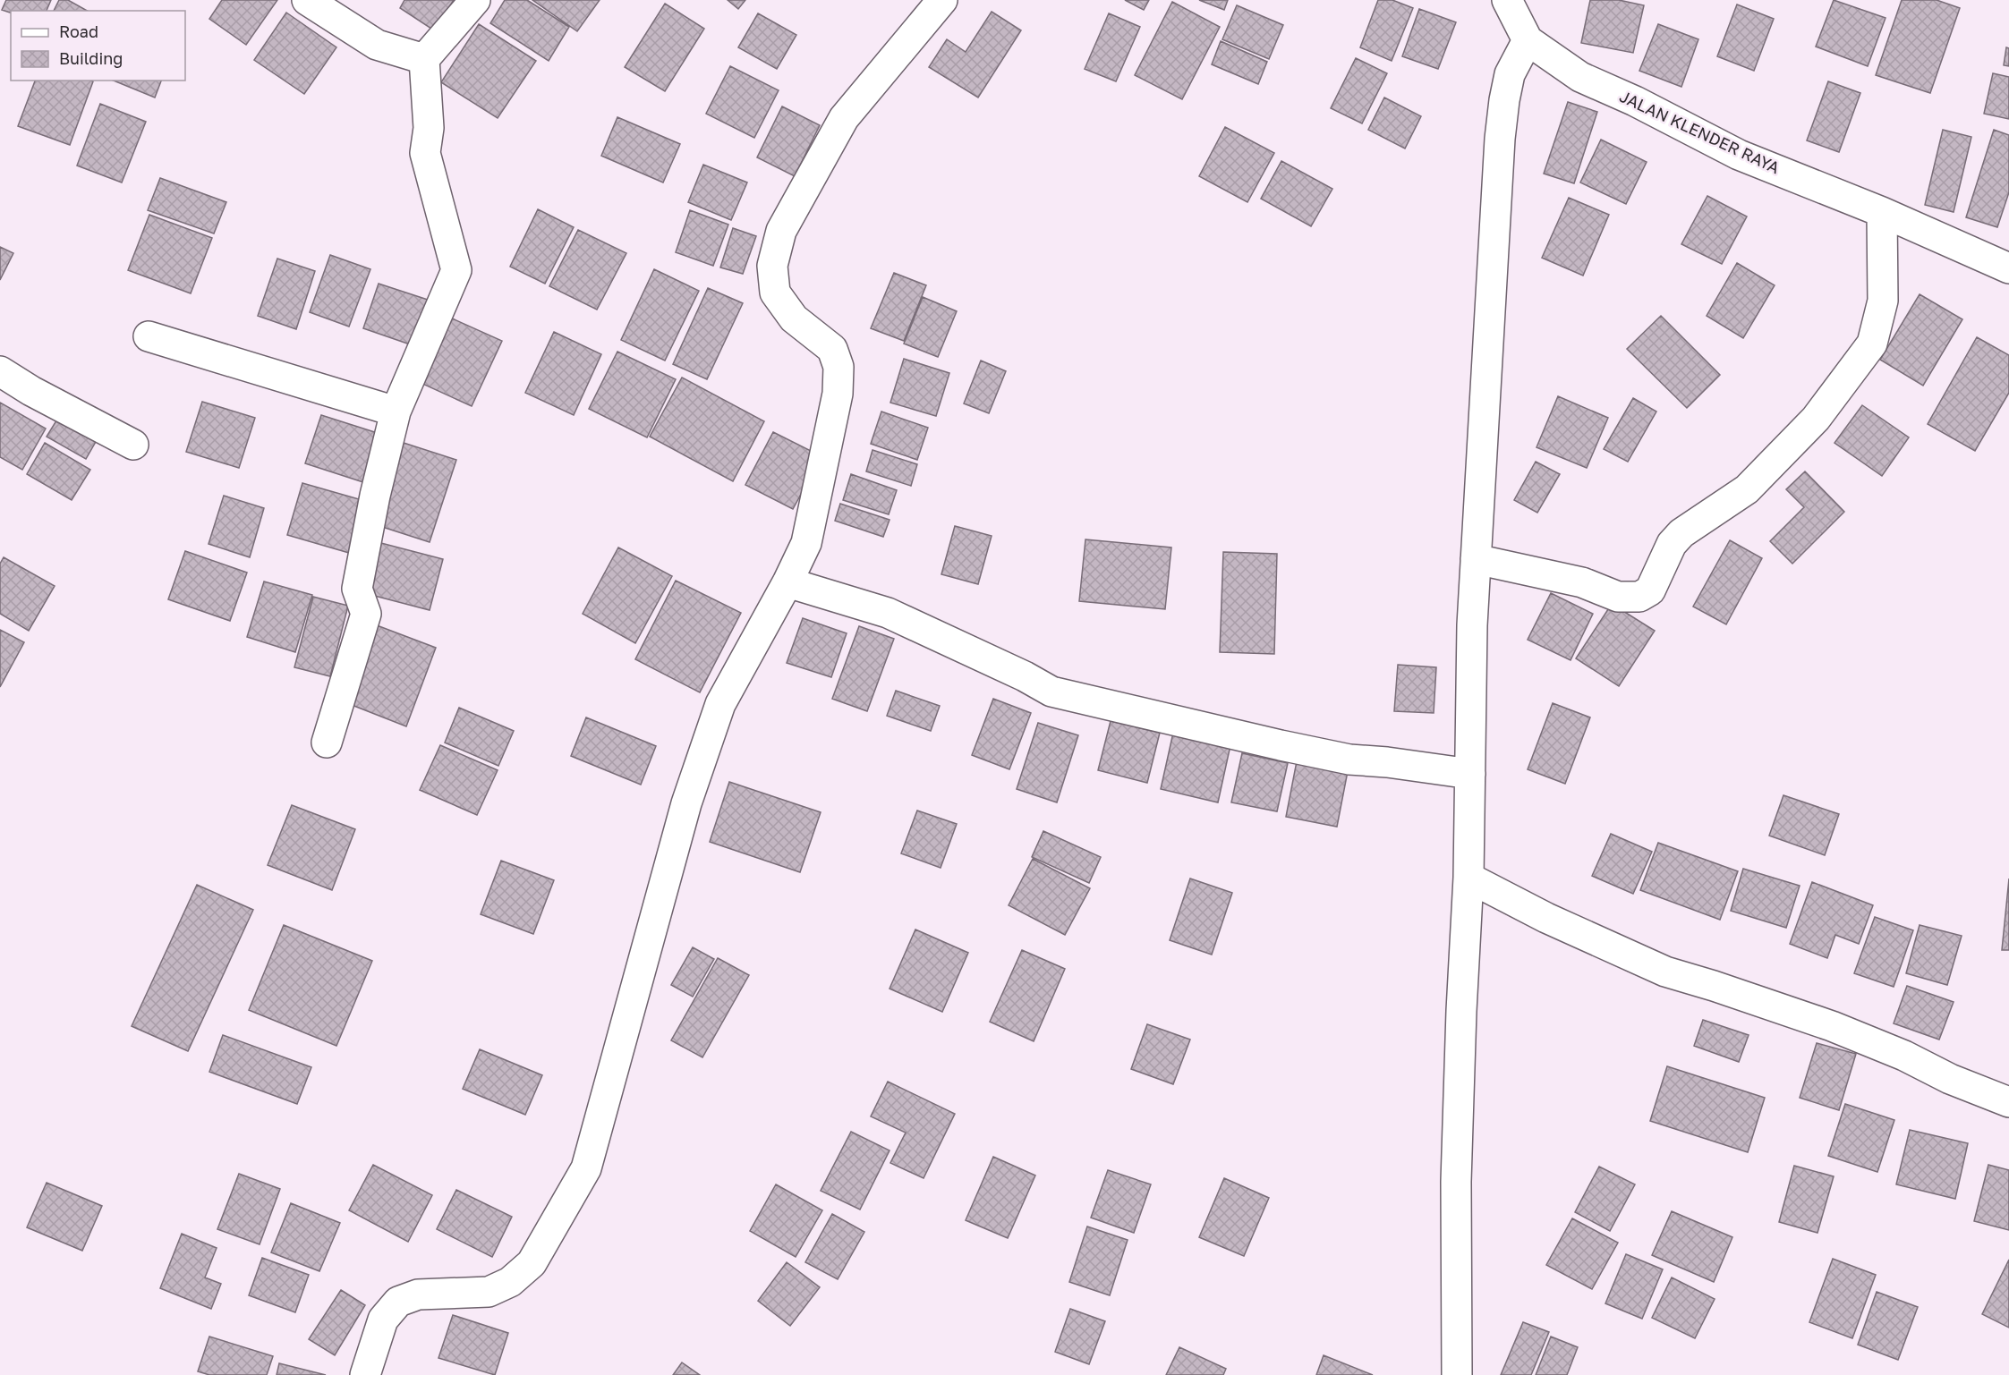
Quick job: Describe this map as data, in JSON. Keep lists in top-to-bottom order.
{
  "streets": {
    "street": ["JALAN KLENDER RAYA"]
  },
  "legend": ["Road", "Building"]
}
